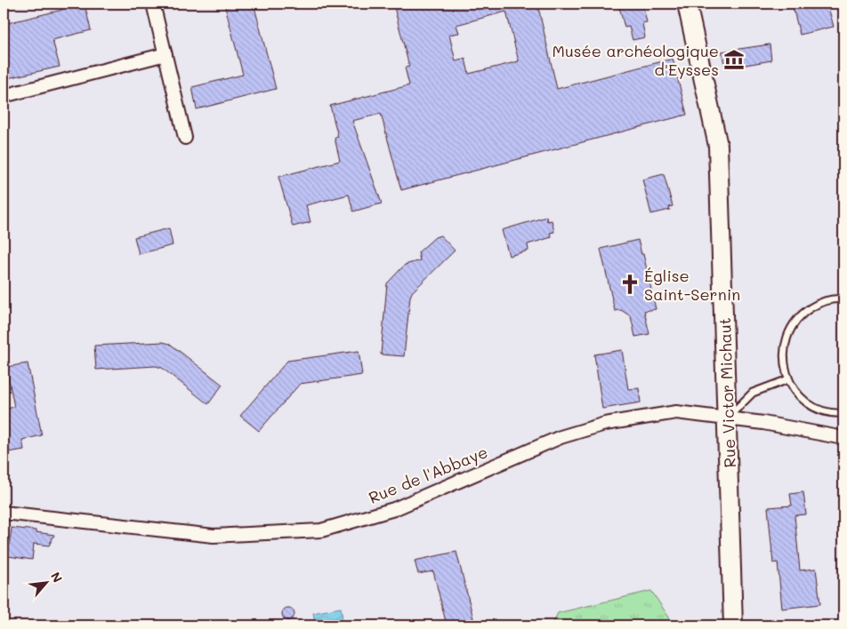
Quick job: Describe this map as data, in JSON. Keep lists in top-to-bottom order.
{
  "streets": {
    "street": ["Rue Victor Michaut", "Rue de l'Abbaye"]
  },
  "crossings": [
    ["Rue Victor Michaut", "Rue de l'Abbaye"]
  ],
  "places": {
    "museum": ["Musée archéologique d'Eysses"],
    "church": ["Église Saint-Sernin"]
  },
  "north": "top right"
}
